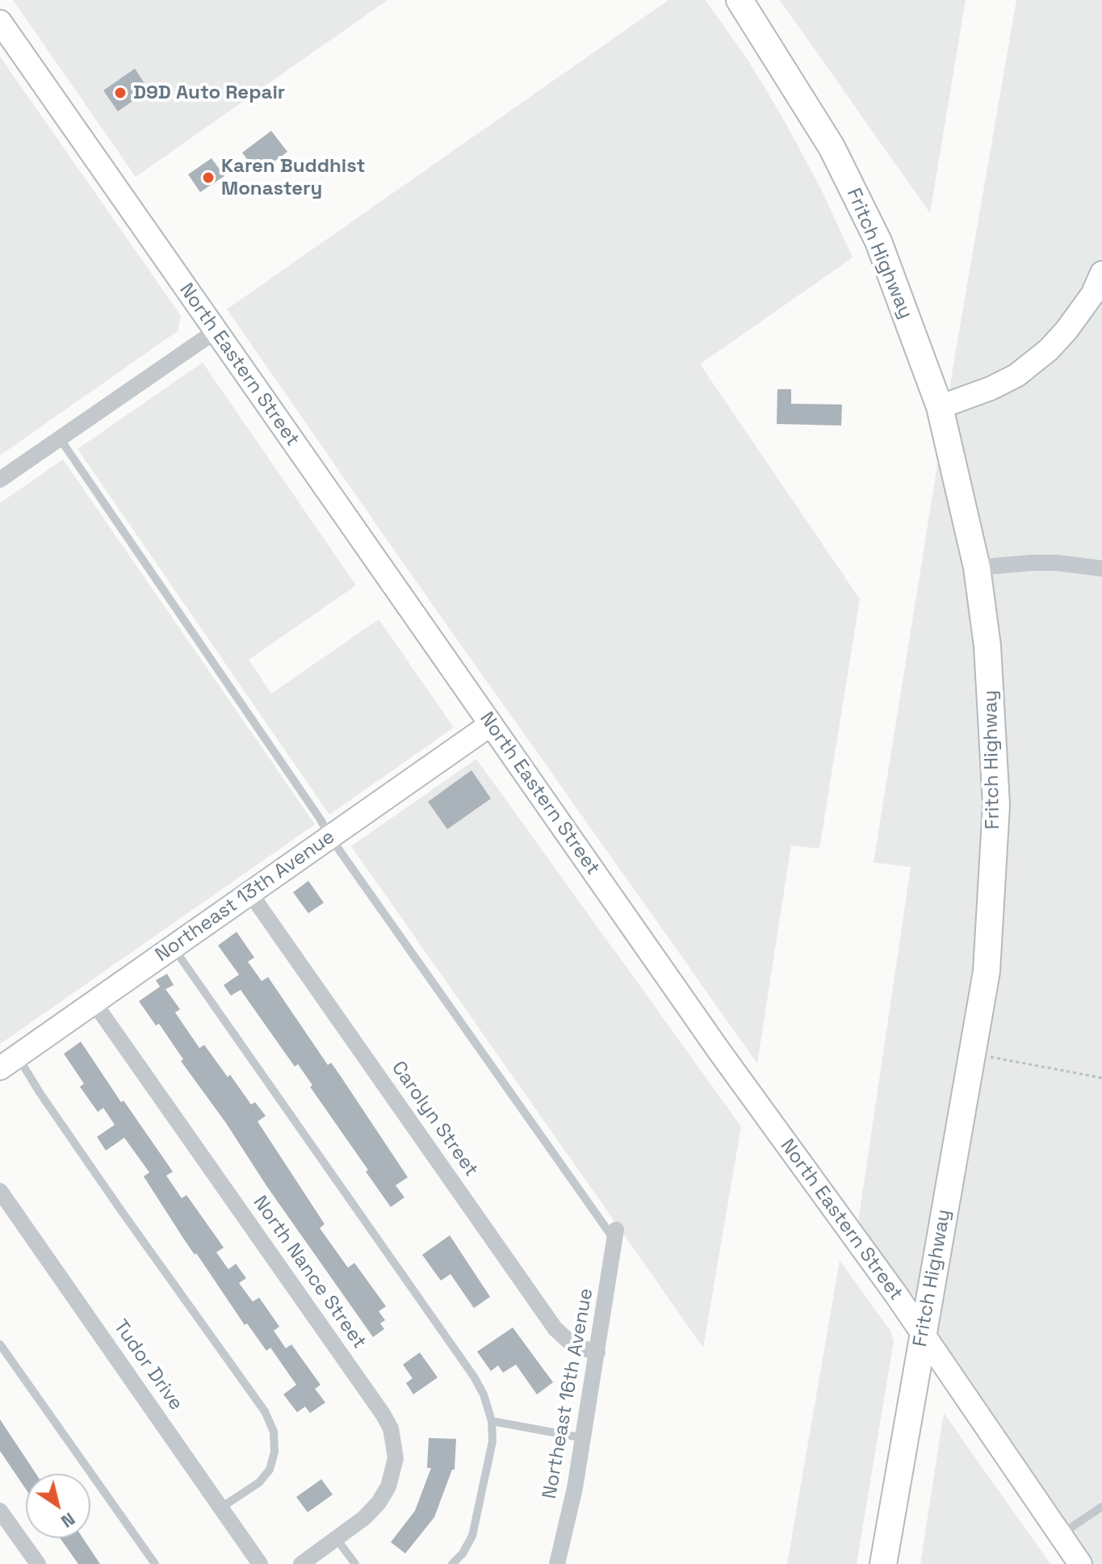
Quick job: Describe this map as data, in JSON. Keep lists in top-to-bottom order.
{
  "streets": {
    "main road": ["Fritch Highway", "North Eastern Street", "Northeast 13th Avenue"],
    "street": [
      "Carolyn Street",
      "North Nance Street",
      "Tudor Drive",
      "Northeast 16th Avenue"
    ]
  },
  "crossings": [
    ["Fritch Highway", "North Eastern Street"],
    ["North Eastern Street", "Northeast 13th Avenue"],
    ["Northeast 13th Avenue", "Carolyn Street"],
    ["Northeast 13th Avenue", "North Nance Street"],
    ["Carolyn Street", "Northeast 16th Avenue"]
  ],
  "places": ["D9D Auto Repair", "Karen Buddhist Monastery"],
  "north": "bottom right"
}
